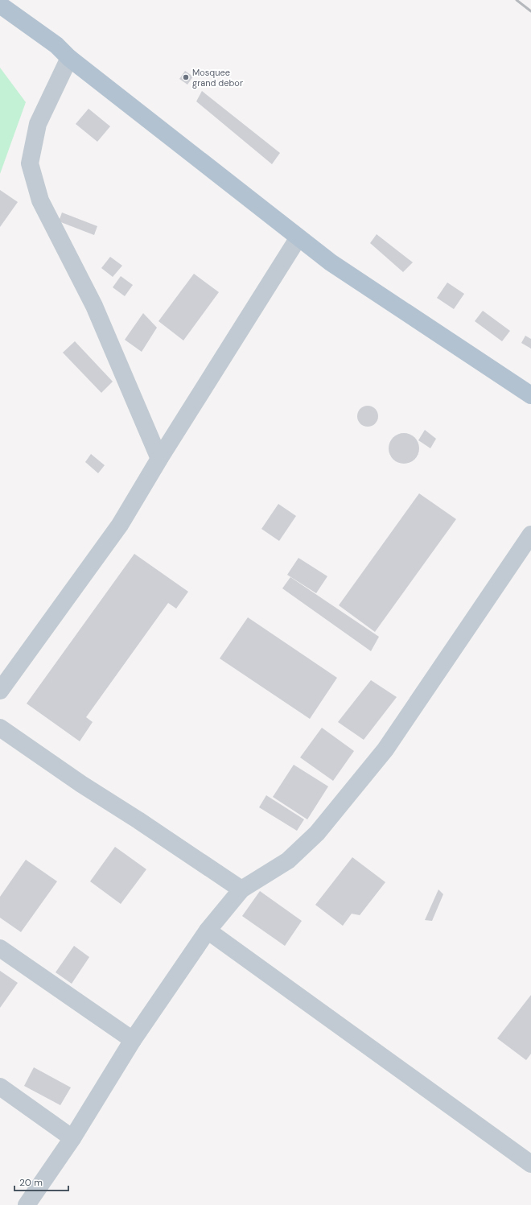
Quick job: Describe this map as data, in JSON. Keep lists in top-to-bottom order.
{
  "places": ["Mosquee grand debor"],
  "scale_bar": "20 m"
}
